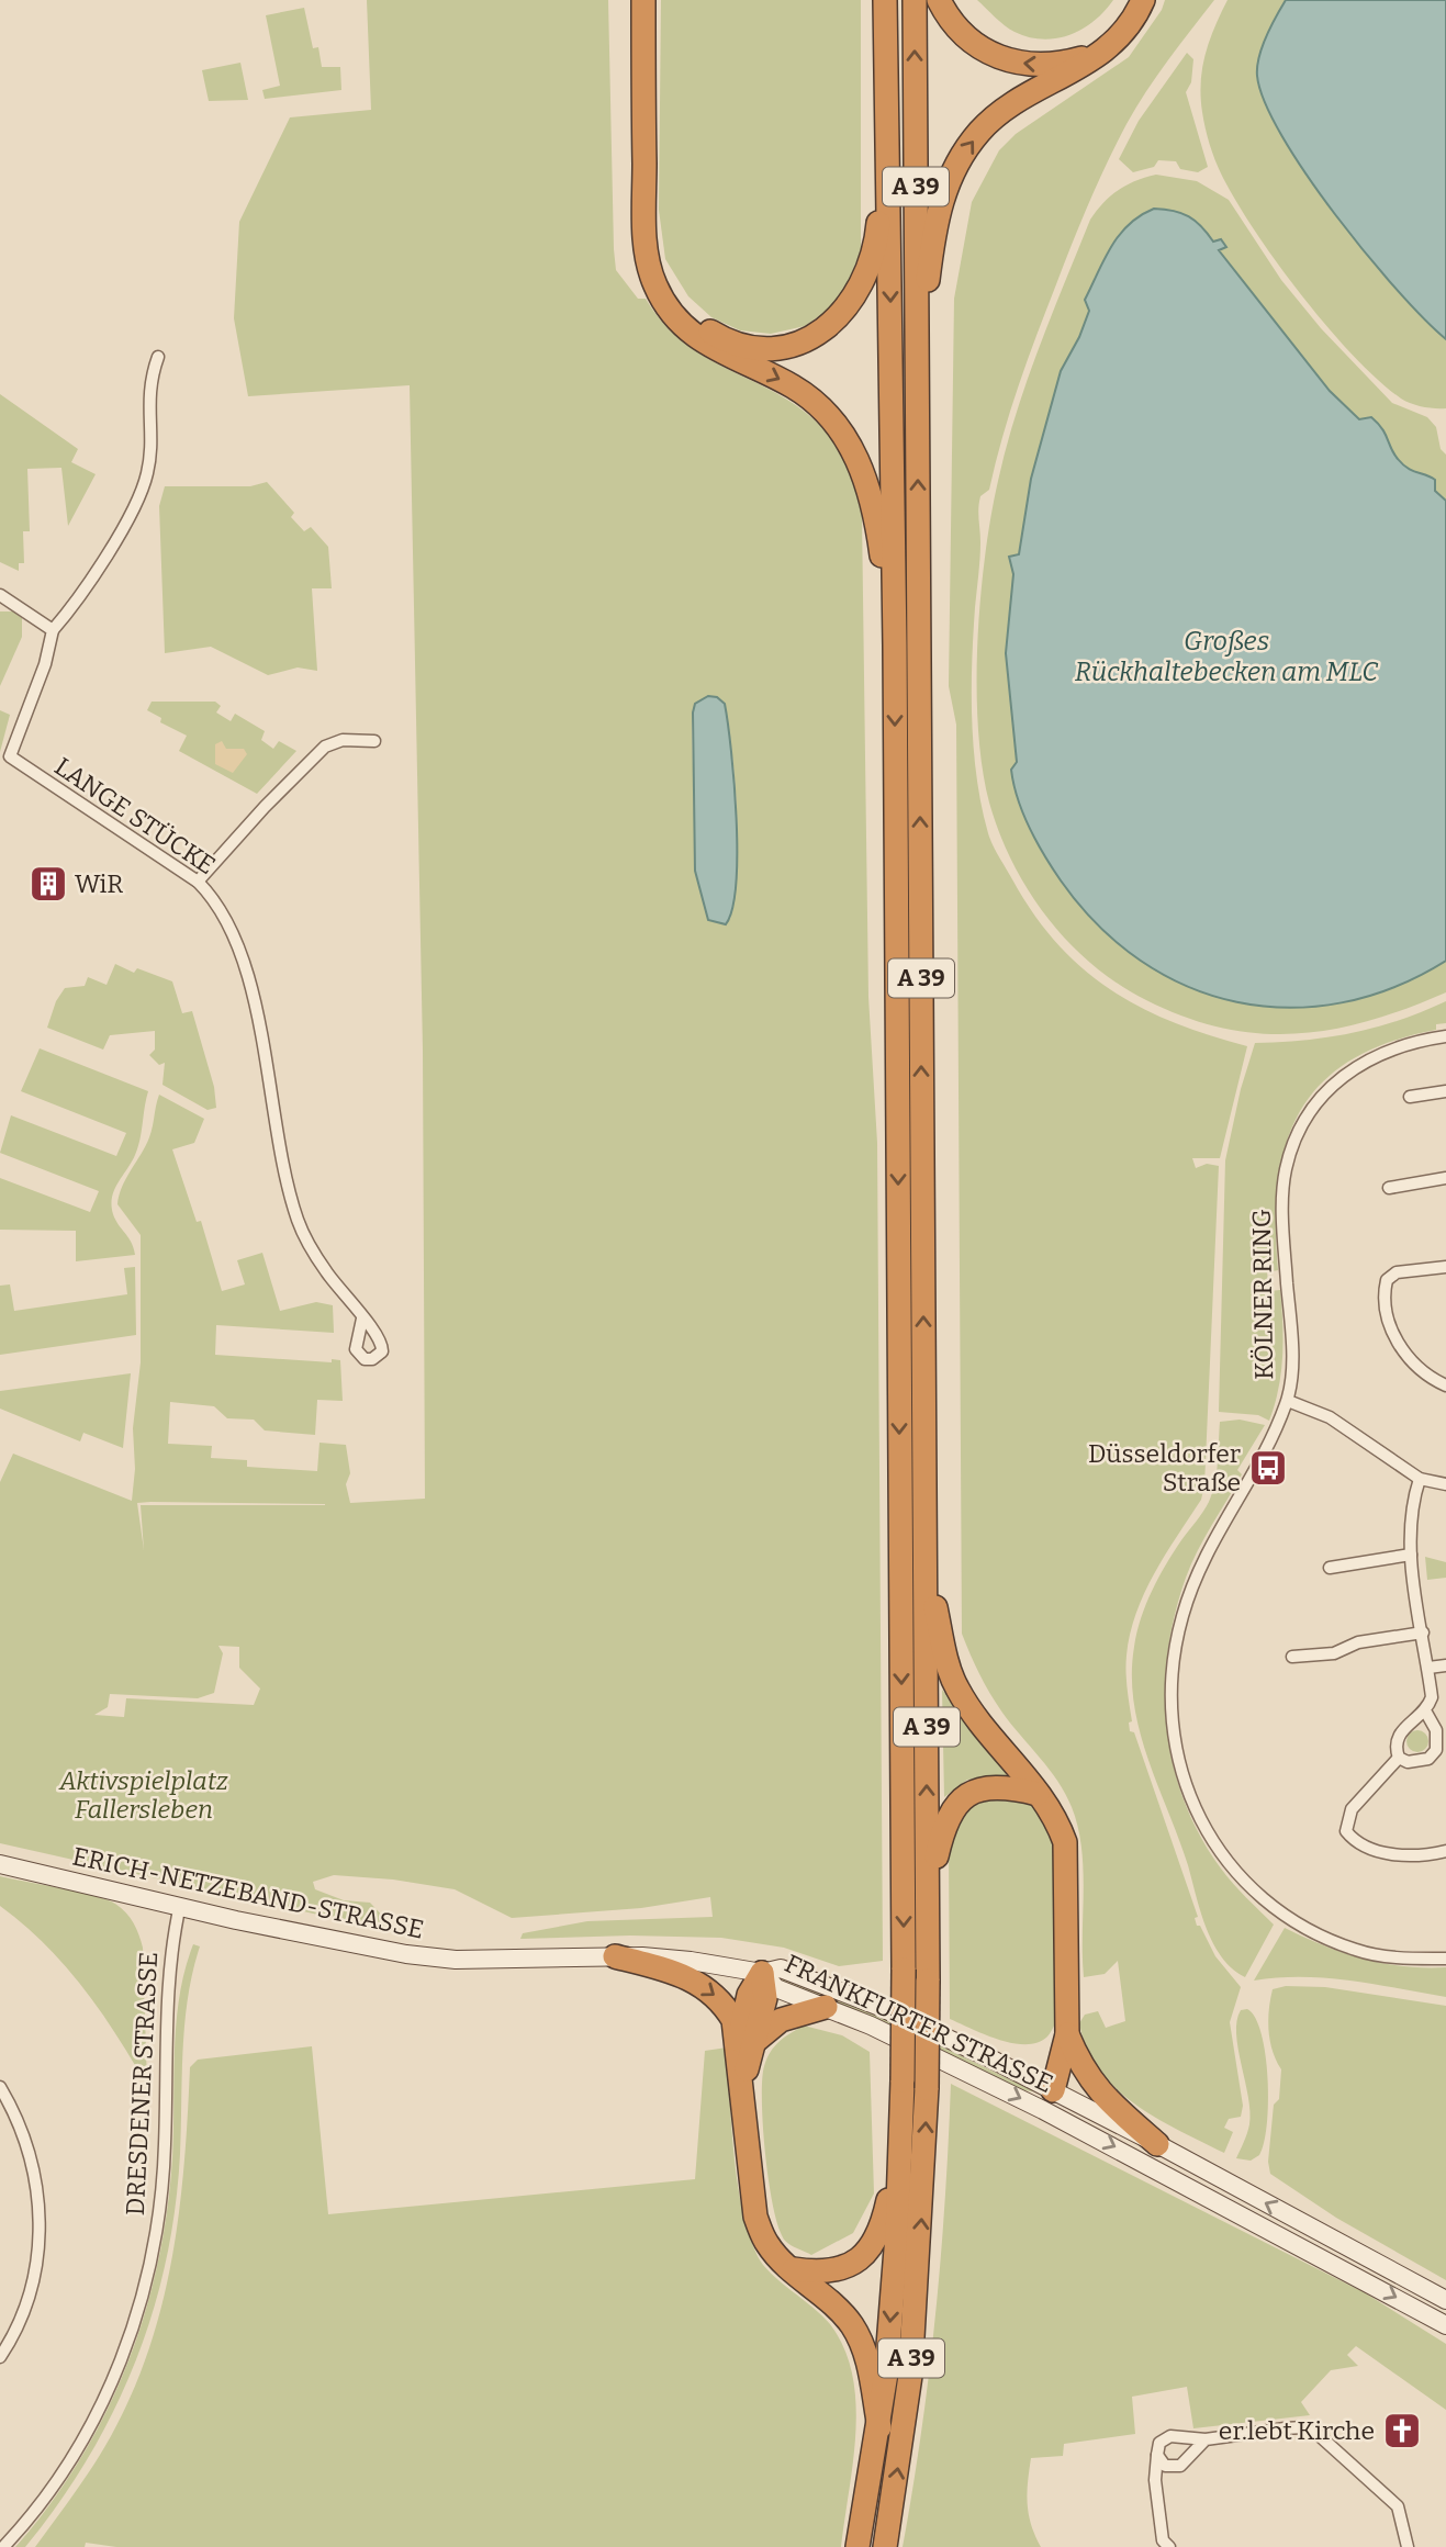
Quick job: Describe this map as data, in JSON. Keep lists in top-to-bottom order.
{
  "streets": {
    "highway": ["A 39"],
    "street": [
      "LANGE STÜCKE",
      "KÖLNER RING",
      "ERICH-NETZEBAND-STRASSE",
      "FRANKFURTER STRASSE",
      "DRESDENER STRASSE"
    ]
  },
  "crossings": [
    ["ERICH-NETZEBAND-STRASSE", "FRANKFURTER STRASSE"],
    ["ERICH-NETZEBAND-STRASSE", "DRESDENER STRASSE"]
  ],
  "water": ["Großes Rückhaltebecken am MLC"],
  "parks": ["Aktivspielplatz Fallersleben"],
  "places": {
    "building": ["WiR"],
    "bus stop": ["Düsseldorfer Straße"],
    "church": ["er.lebt Kirche"]
  }
}
